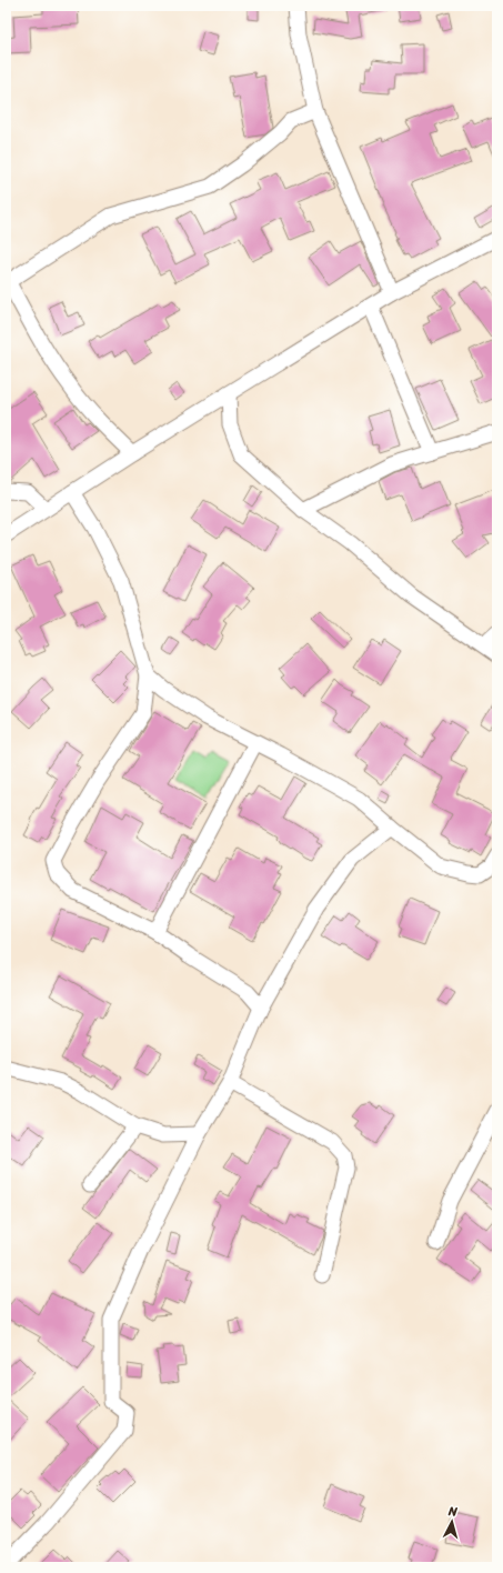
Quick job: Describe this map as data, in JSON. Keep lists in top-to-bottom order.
{
  "north": "top"
}
